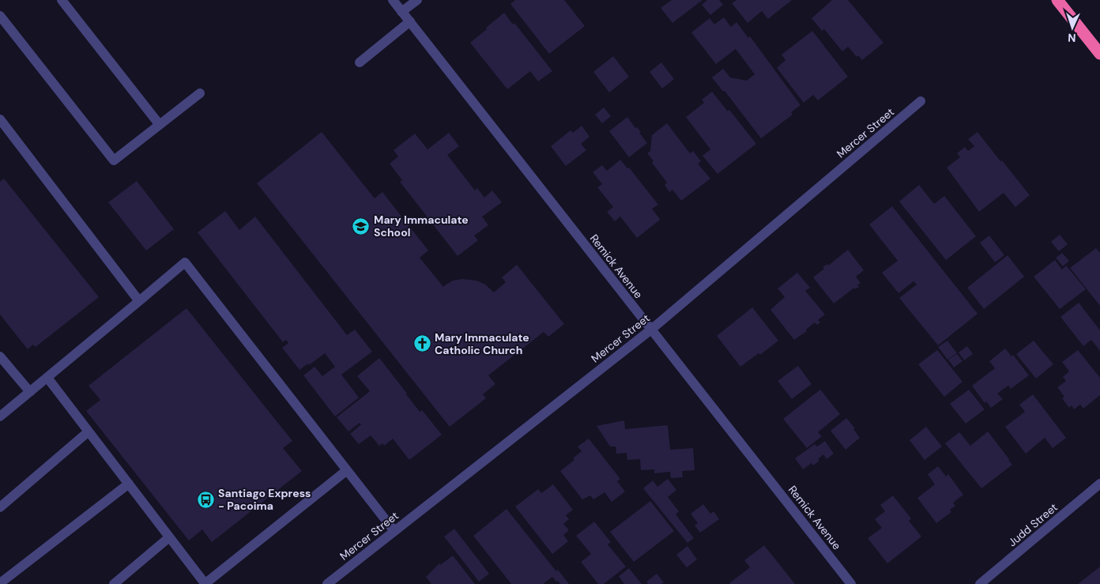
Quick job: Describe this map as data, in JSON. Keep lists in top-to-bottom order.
{
  "streets": {
    "street": ["Mercer Street", "Remick Avenue", "Judd Street"]
  },
  "crossings": [
    ["Mercer Street", "Remick Avenue"]
  ],
  "places": {
    "school or university": ["Mary Immaculate School"],
    "church": ["Mary Immaculate Catholic Church"],
    "bus stop": ["Santiago Express - Pacoima"]
  },
  "north": "bottom"
}
